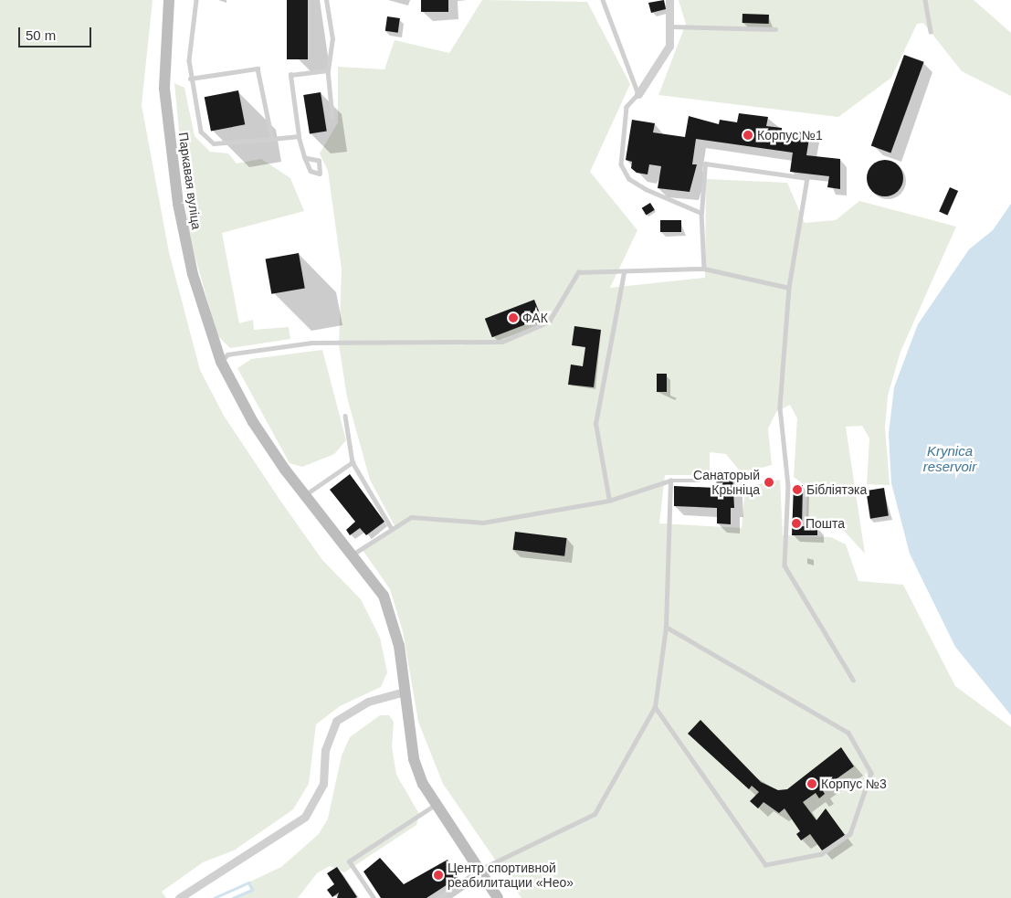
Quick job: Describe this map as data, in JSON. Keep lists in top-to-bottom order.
{
  "streets": {
    "street": ["Паркавая вуліца"]
  },
  "water": ["Krynica reservoir"],
  "places": [
    "Корпус №1",
    "ФАК",
    "Санаторый Крыніца",
    "Бібліятэка",
    "Пошта",
    "Корпус №3",
    "Центр спортивной реабилитации «Нео»"
  ],
  "scale_bar": "50 m"
}
